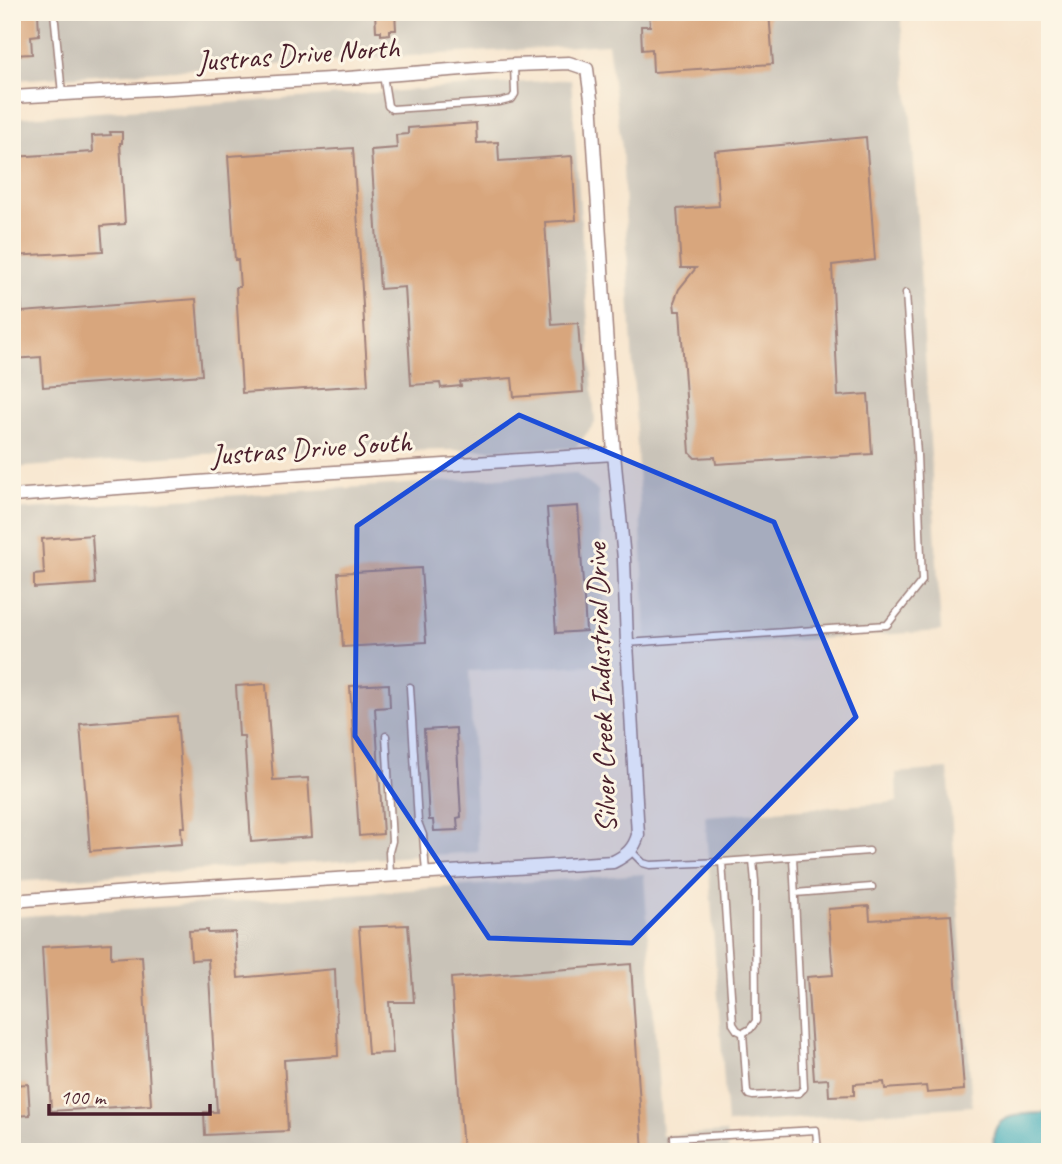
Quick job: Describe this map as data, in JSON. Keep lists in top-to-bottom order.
{
  "streets": {
    "street": ["Justras Drive North", "Justras Drive South", "Silver Creek Industrial Drive"]
  },
  "crossings": [
    ["Justras Drive North", "Silver Creek Industrial Drive"],
    ["Justras Drive South", "Silver Creek Industrial Drive"]
  ],
  "scale_bar": "100 m"
}
